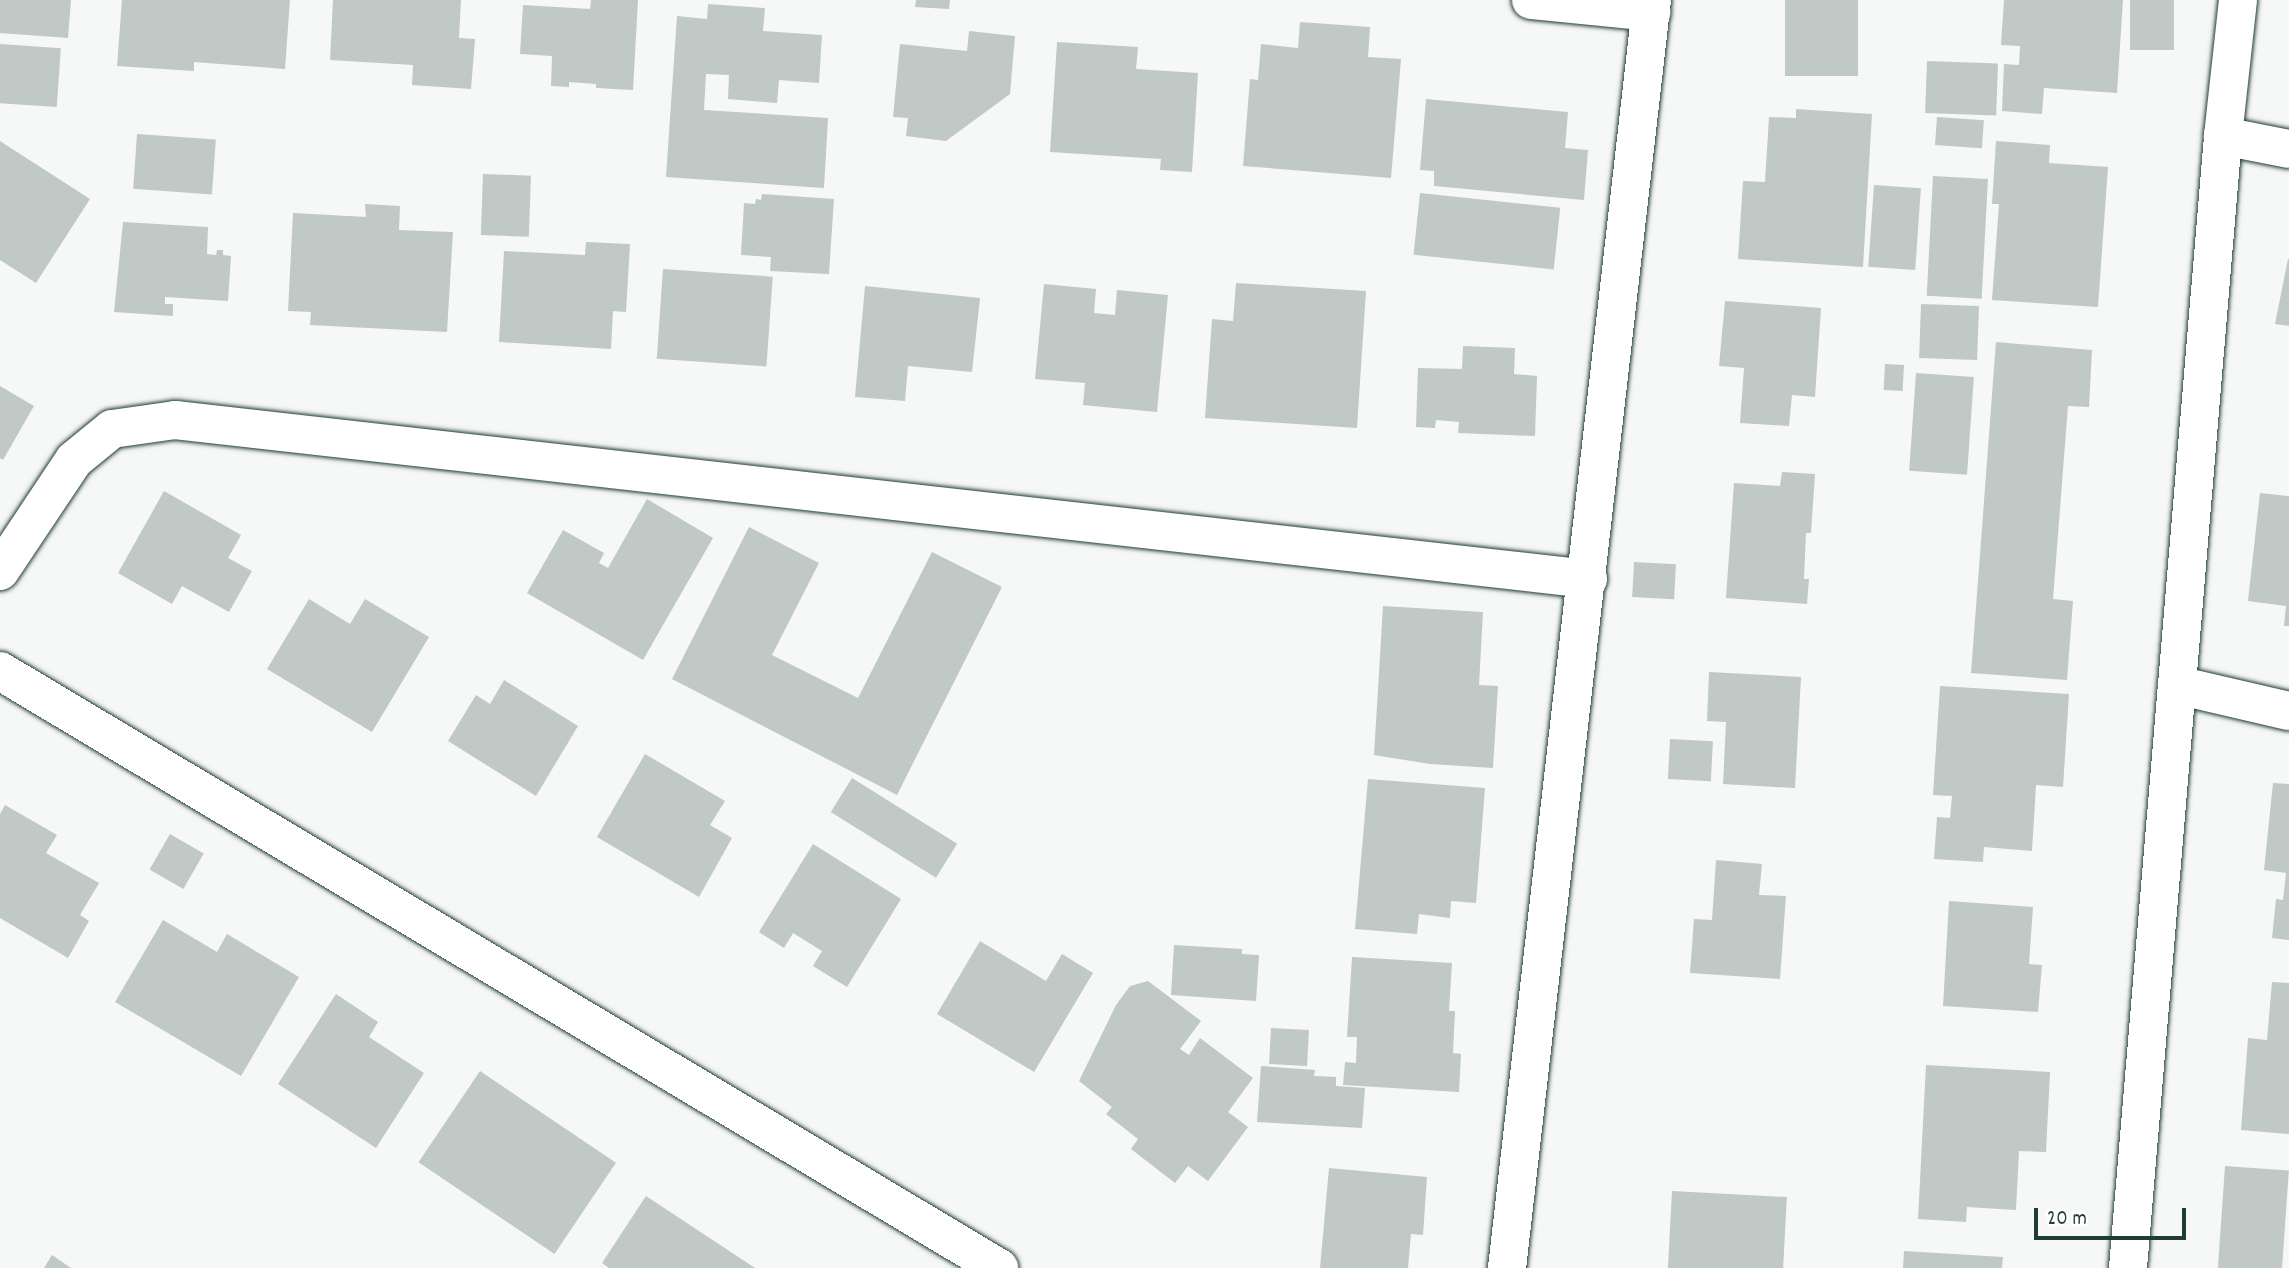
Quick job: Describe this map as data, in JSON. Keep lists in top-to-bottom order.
{
  "scale_bar": "20 m"
}
